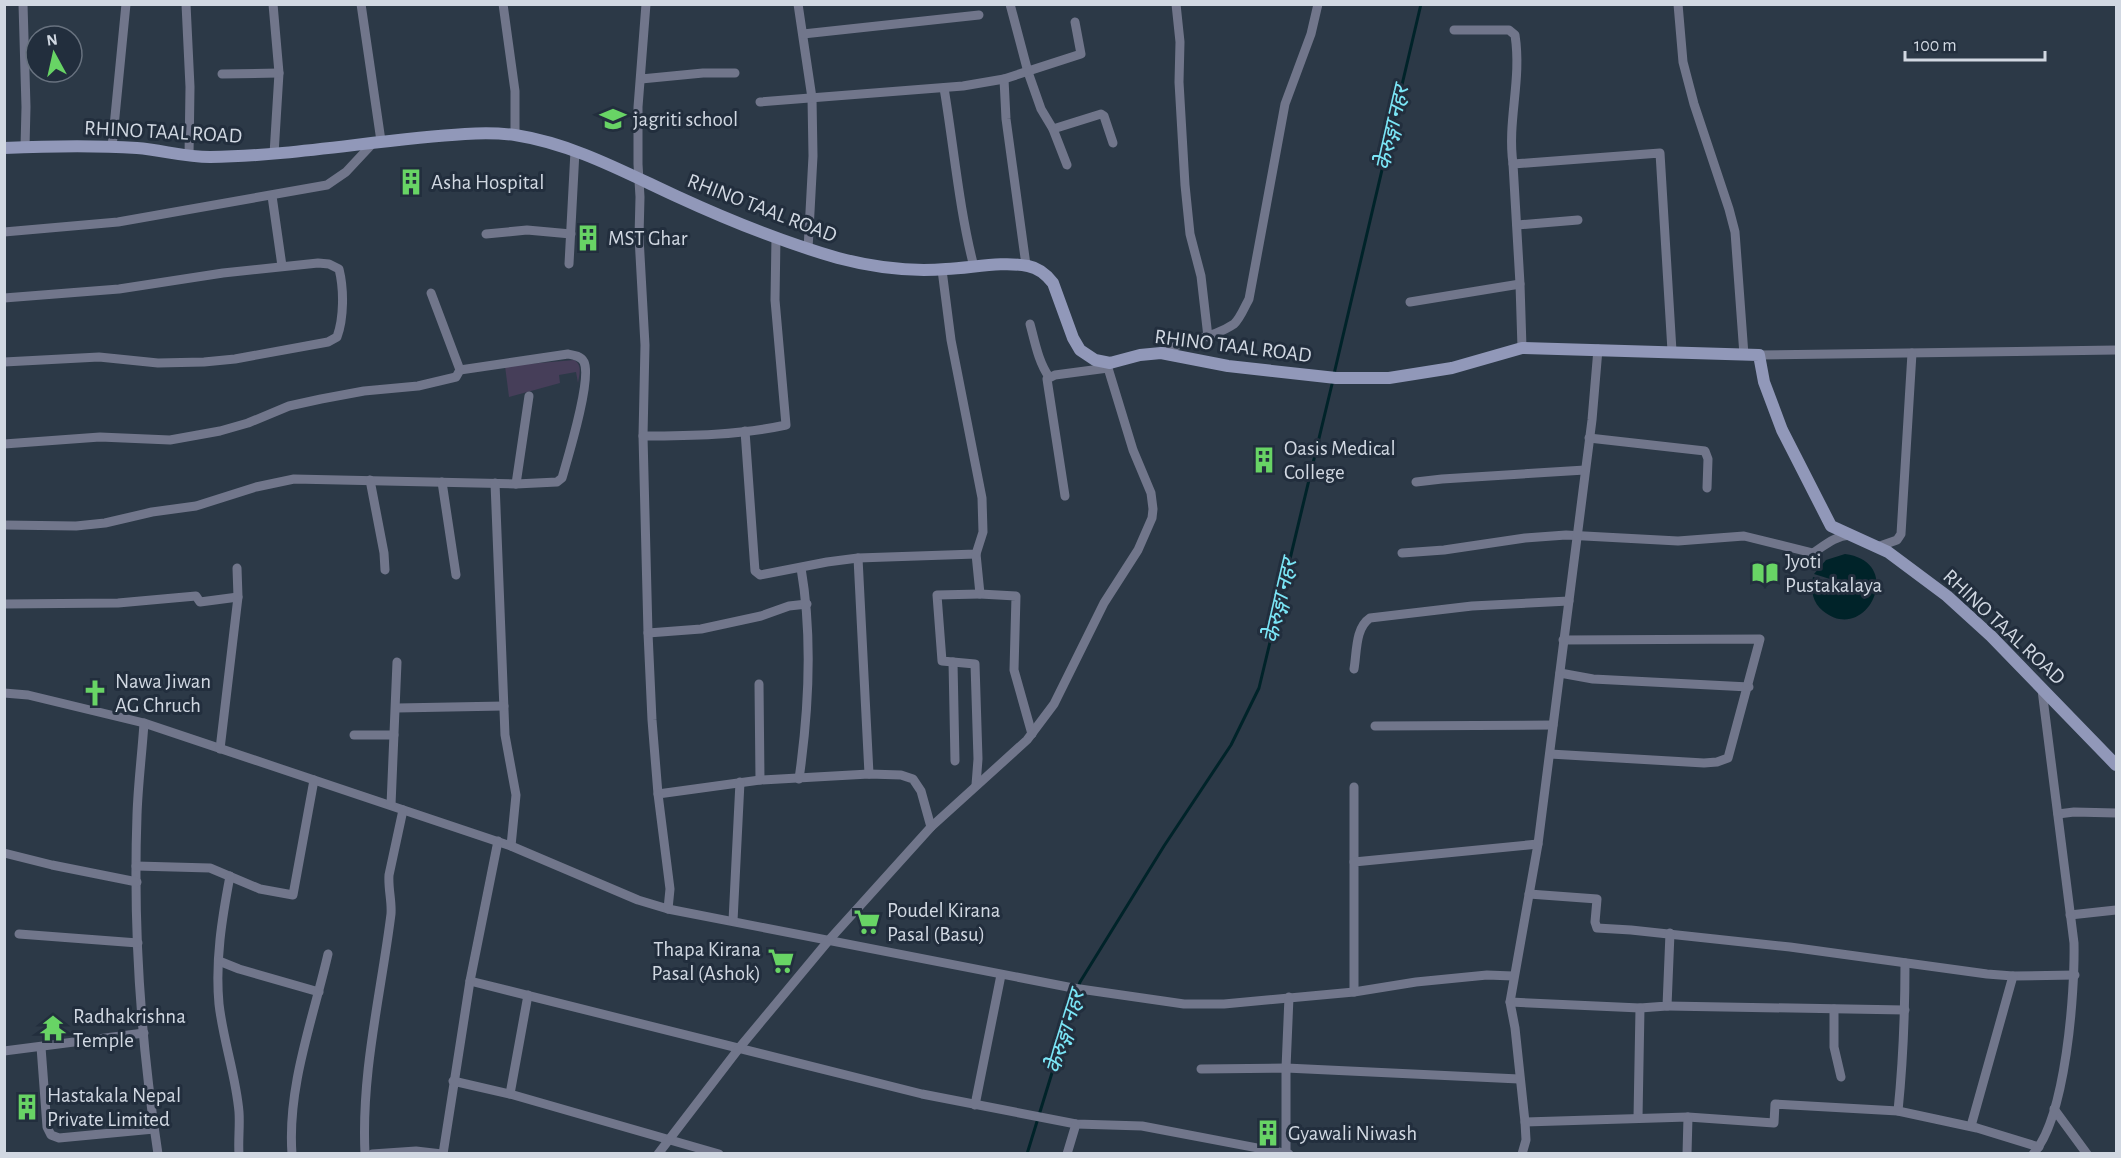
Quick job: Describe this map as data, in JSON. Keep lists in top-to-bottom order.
{
  "streets": {
    "street": ["RHINO TAAL ROAD"]
  },
  "water": ["केेरुङ्गा नहर"],
  "places": {
    "school or university": ["jagriti school"],
    "building": [
      "Asha Hospital",
      "MST Ghar",
      "Oasis Medical College",
      "Hastakala Nepal Private Limited",
      "Gyawali Niwash"
    ],
    "library": ["Jyoti Pustakalaya"],
    "church": ["Nawa Jiwan AG Chruch"],
    "supermarket": ["Poudel Kirana Pasal (Basu)", "Thapa Kirana Pasal (Ashok)"],
    "temple": ["Radhakrishna Temple"]
  },
  "scale_bar": "100 m",
  "north": "top"
}
